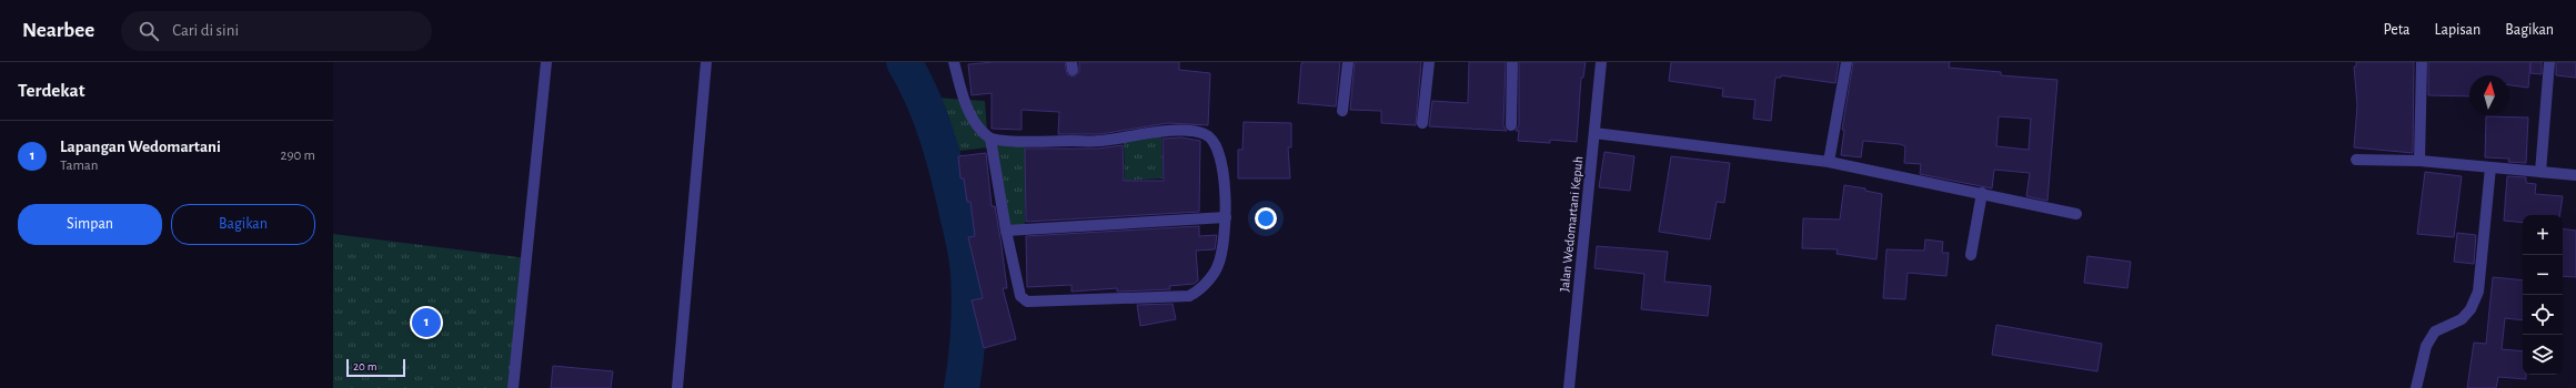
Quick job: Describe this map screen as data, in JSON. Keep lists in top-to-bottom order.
{
  "streets": {
    "street": ["Jalan Wedomartani Kepuh"]
  },
  "scale_bar": "20 m",
  "north": "top",
  "page": {
    "header": "Nearbee",
    "search": "Cari di sini",
    "nav": ["Peta", "Lapisan", "Bagikan"],
    "heading": "Terdekat",
    "list": [
      {
        "mark": "1",
        "name": "Lapangan Wedomartani",
        "note": "Taman",
        "value": "290 m"
      }
    ],
    "buttons": ["Simpan", "Bagikan"],
    "map_buttons": ["+", "−"],
    "pins": "1",
    "scale": "20 m"
  }
}
